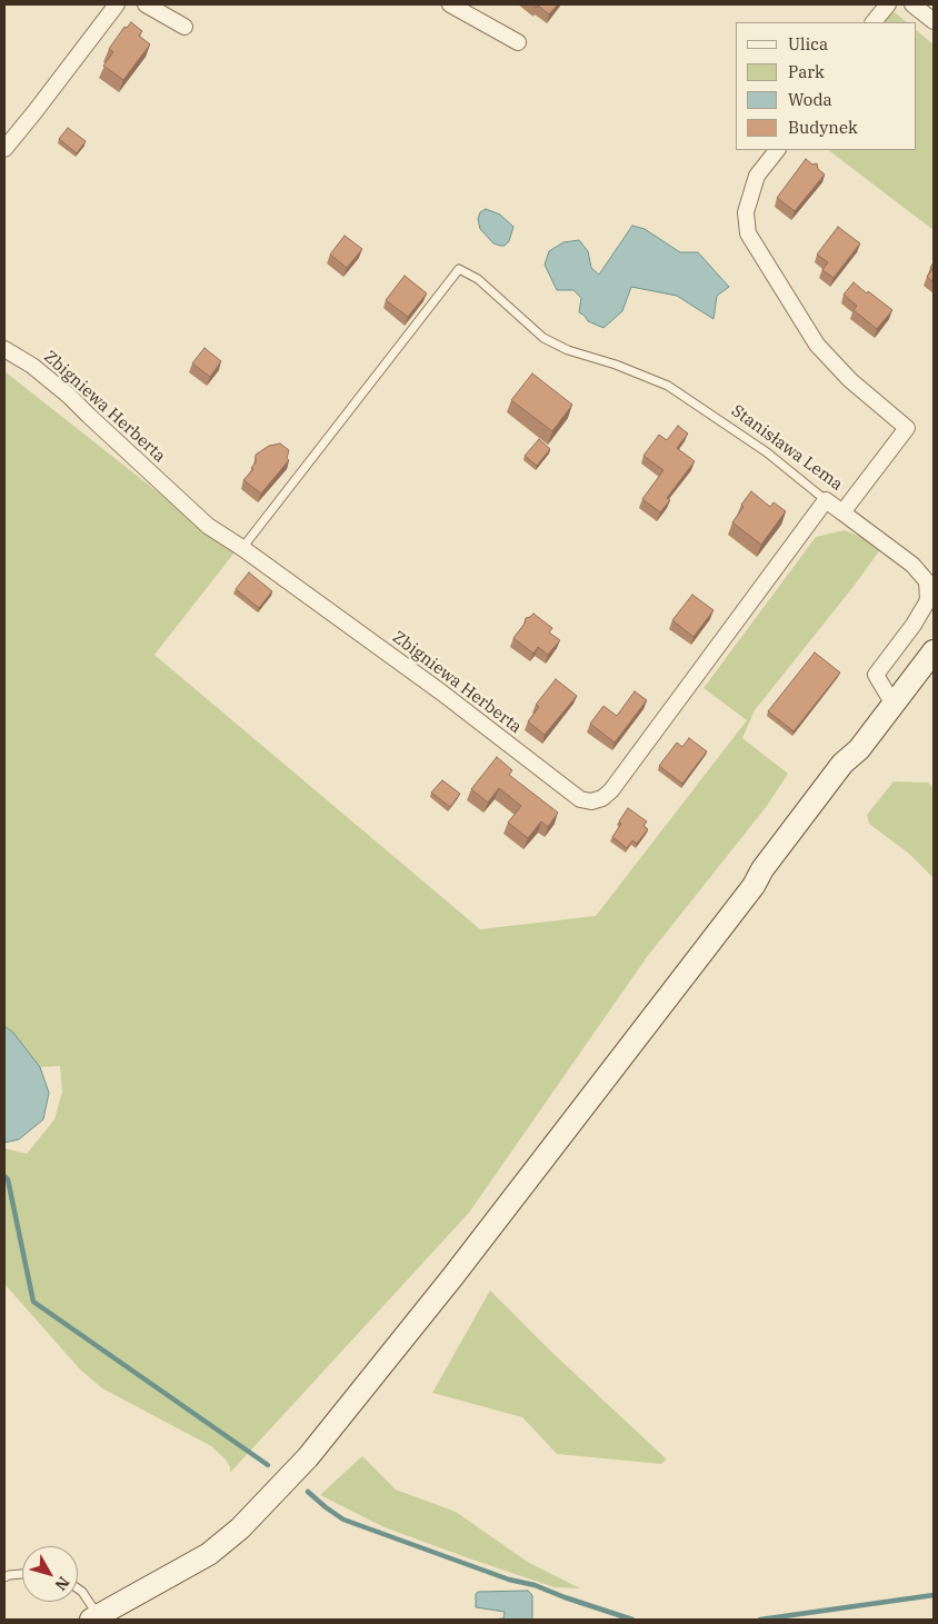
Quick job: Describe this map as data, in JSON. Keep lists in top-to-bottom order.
{
  "streets": {
    "street": ["Zbigniewa Herberta", "Stanisława Lema"]
  },
  "crossings": [
    ["Zbigniewa Herberta", "Stanisława Lema"]
  ],
  "legend": [
    "Ulica",
    "Park",
    "Woda",
    "Budynek"
  ],
  "north": "bottom right"
}
